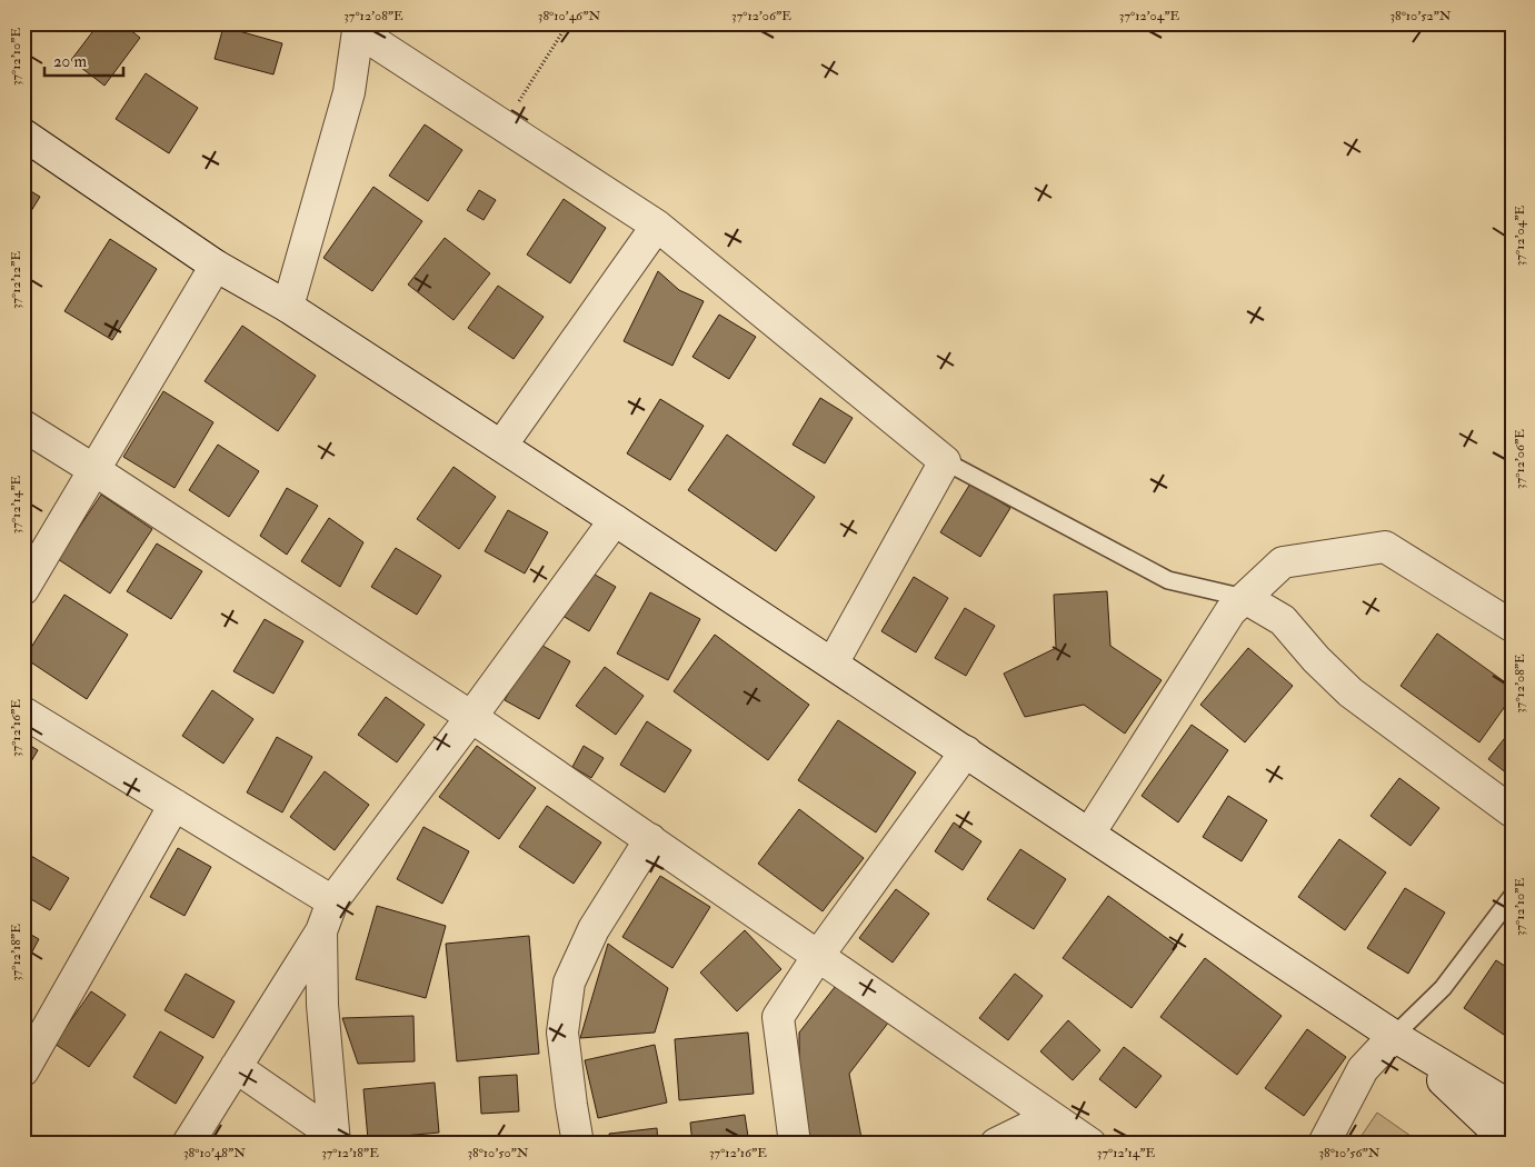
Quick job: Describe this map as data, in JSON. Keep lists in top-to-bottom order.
{
  "scale_bar": "20 m",
  "coordinates": [
    "37°12'08\"E",
    "38°10'46\"N",
    "37°12'06\"E",
    "37°12'04\"E",
    "38°10'52\"N",
    "37°12'10\"E",
    "37°12'12\"E",
    "37°12'14\"E",
    "37°12'16\"E",
    "37°12'18\"E",
    "38°10'48\"N",
    "38°10'50\"N",
    "38°10'56\"N"
  ]
}
